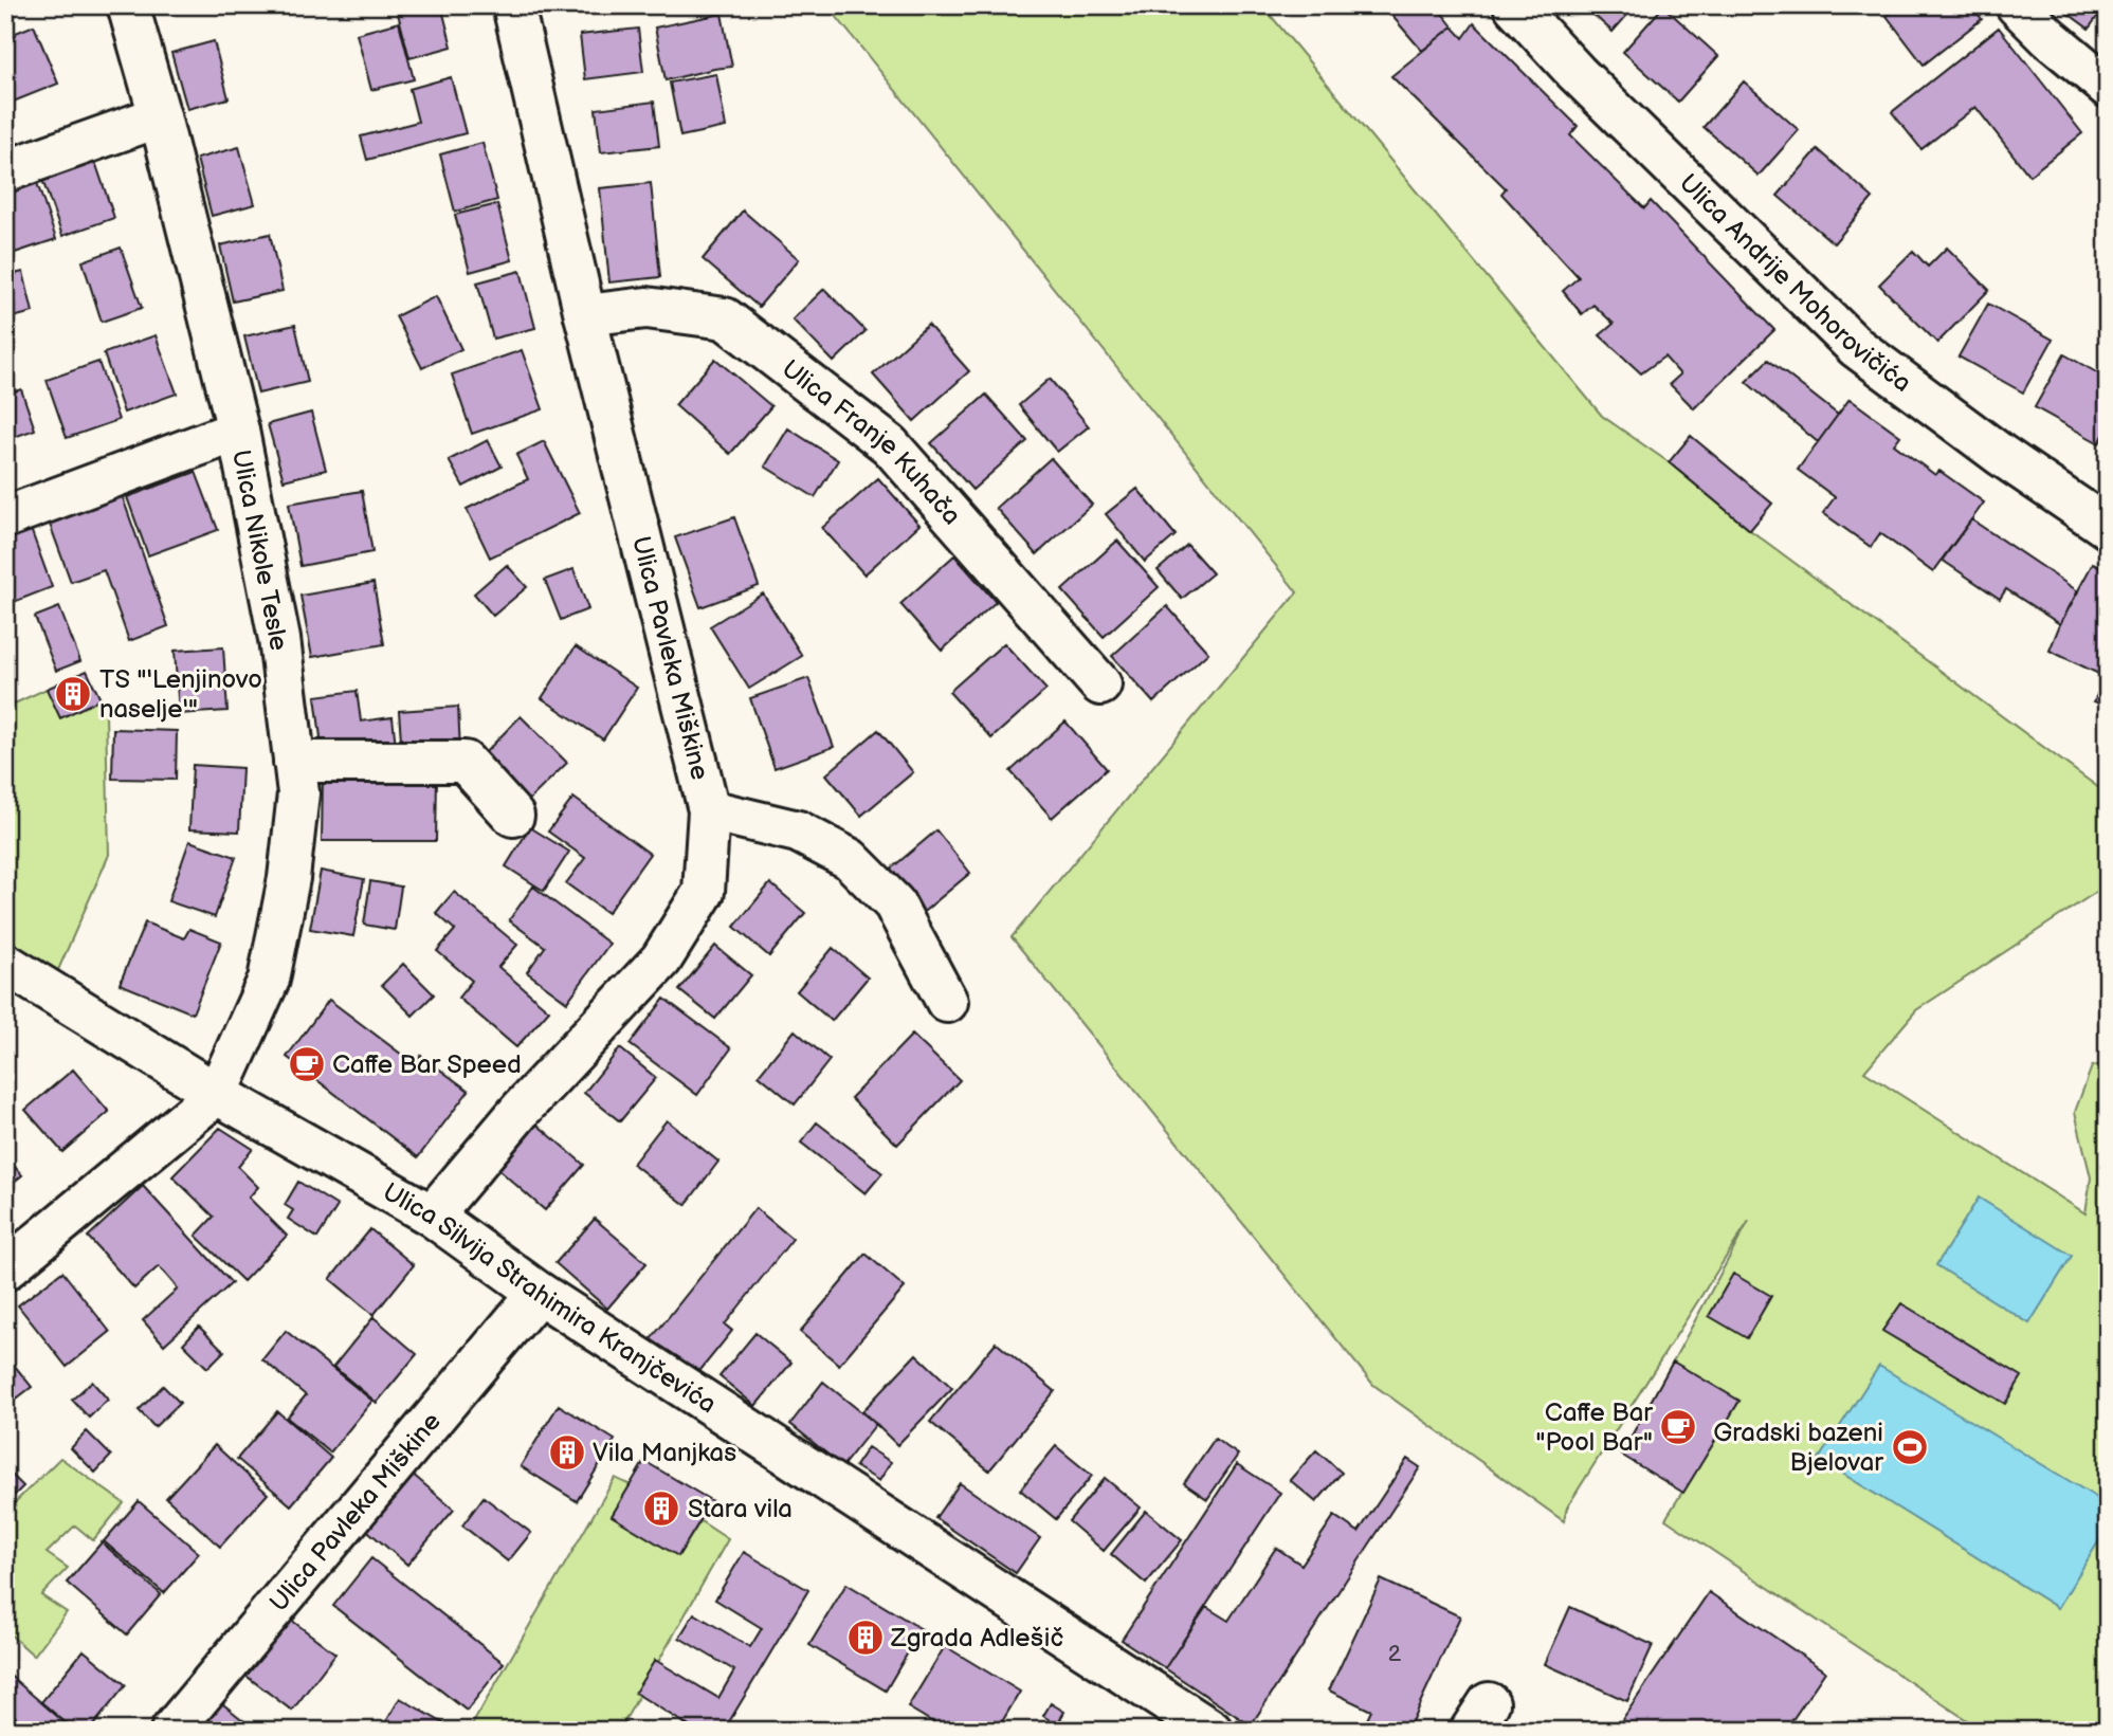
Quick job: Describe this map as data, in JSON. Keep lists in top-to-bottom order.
{
  "streets": {
    "street": [
      "Ulica Andrije Mohorovičića",
      "Ulica Franje Kuhača",
      "Ulica Nikole Tesle",
      "Ulica Pavleka Miškine",
      "Ulica Silvija Strahimira Kranjčevića"
    ]
  },
  "crossings": [
    ["Ulica Franje Kuhača", "Ulica Pavleka Miškine"],
    ["Ulica Nikole Tesle", "Ulica Silvija Strahimira Kranjčevića"],
    ["Ulica Pavleka Miškine", "Ulica Silvija Strahimira Kranjčevića"]
  ],
  "places": {
    "building": [
      "TS \"'Lenjinovo naselje'\"",
      "Vila Manjkas",
      "Stara vila",
      "Zgrada Adlešič"
    ],
    "cafe": ["Caffe Bar Speed", "Caffe Bar \"Pool Bar\""],
    "sports": ["Gradski bazeni Bjelovar"]
  },
  "house_numbers": ["2"]
}
